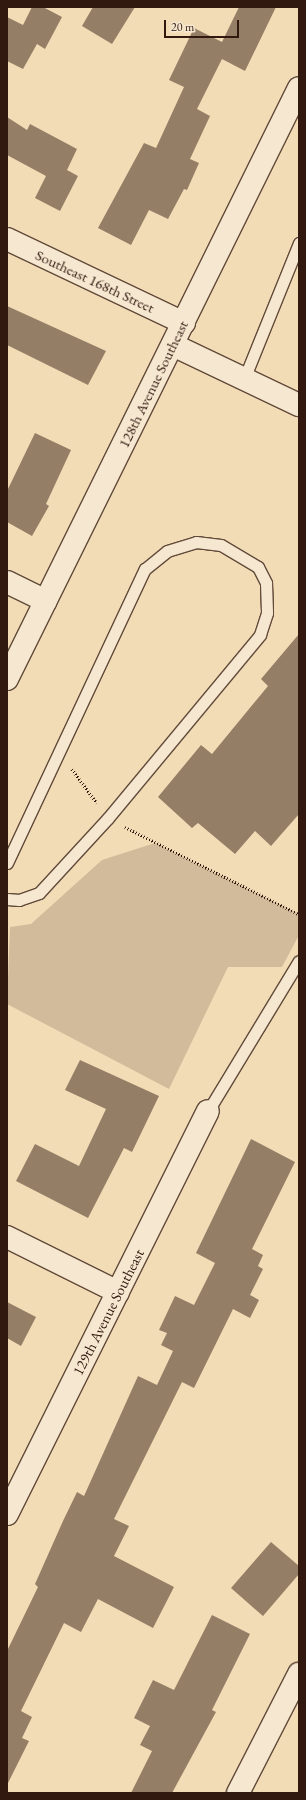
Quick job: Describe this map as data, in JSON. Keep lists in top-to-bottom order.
{
  "streets": {
    "street": ["Southeast 168th Street", "128th Avenue Southeast", "129th Avenue Southeast"]
  },
  "crossings": [
    ["Southeast 168th Street", "128th Avenue Southeast"]
  ],
  "scale_bar": "20 m"
}
